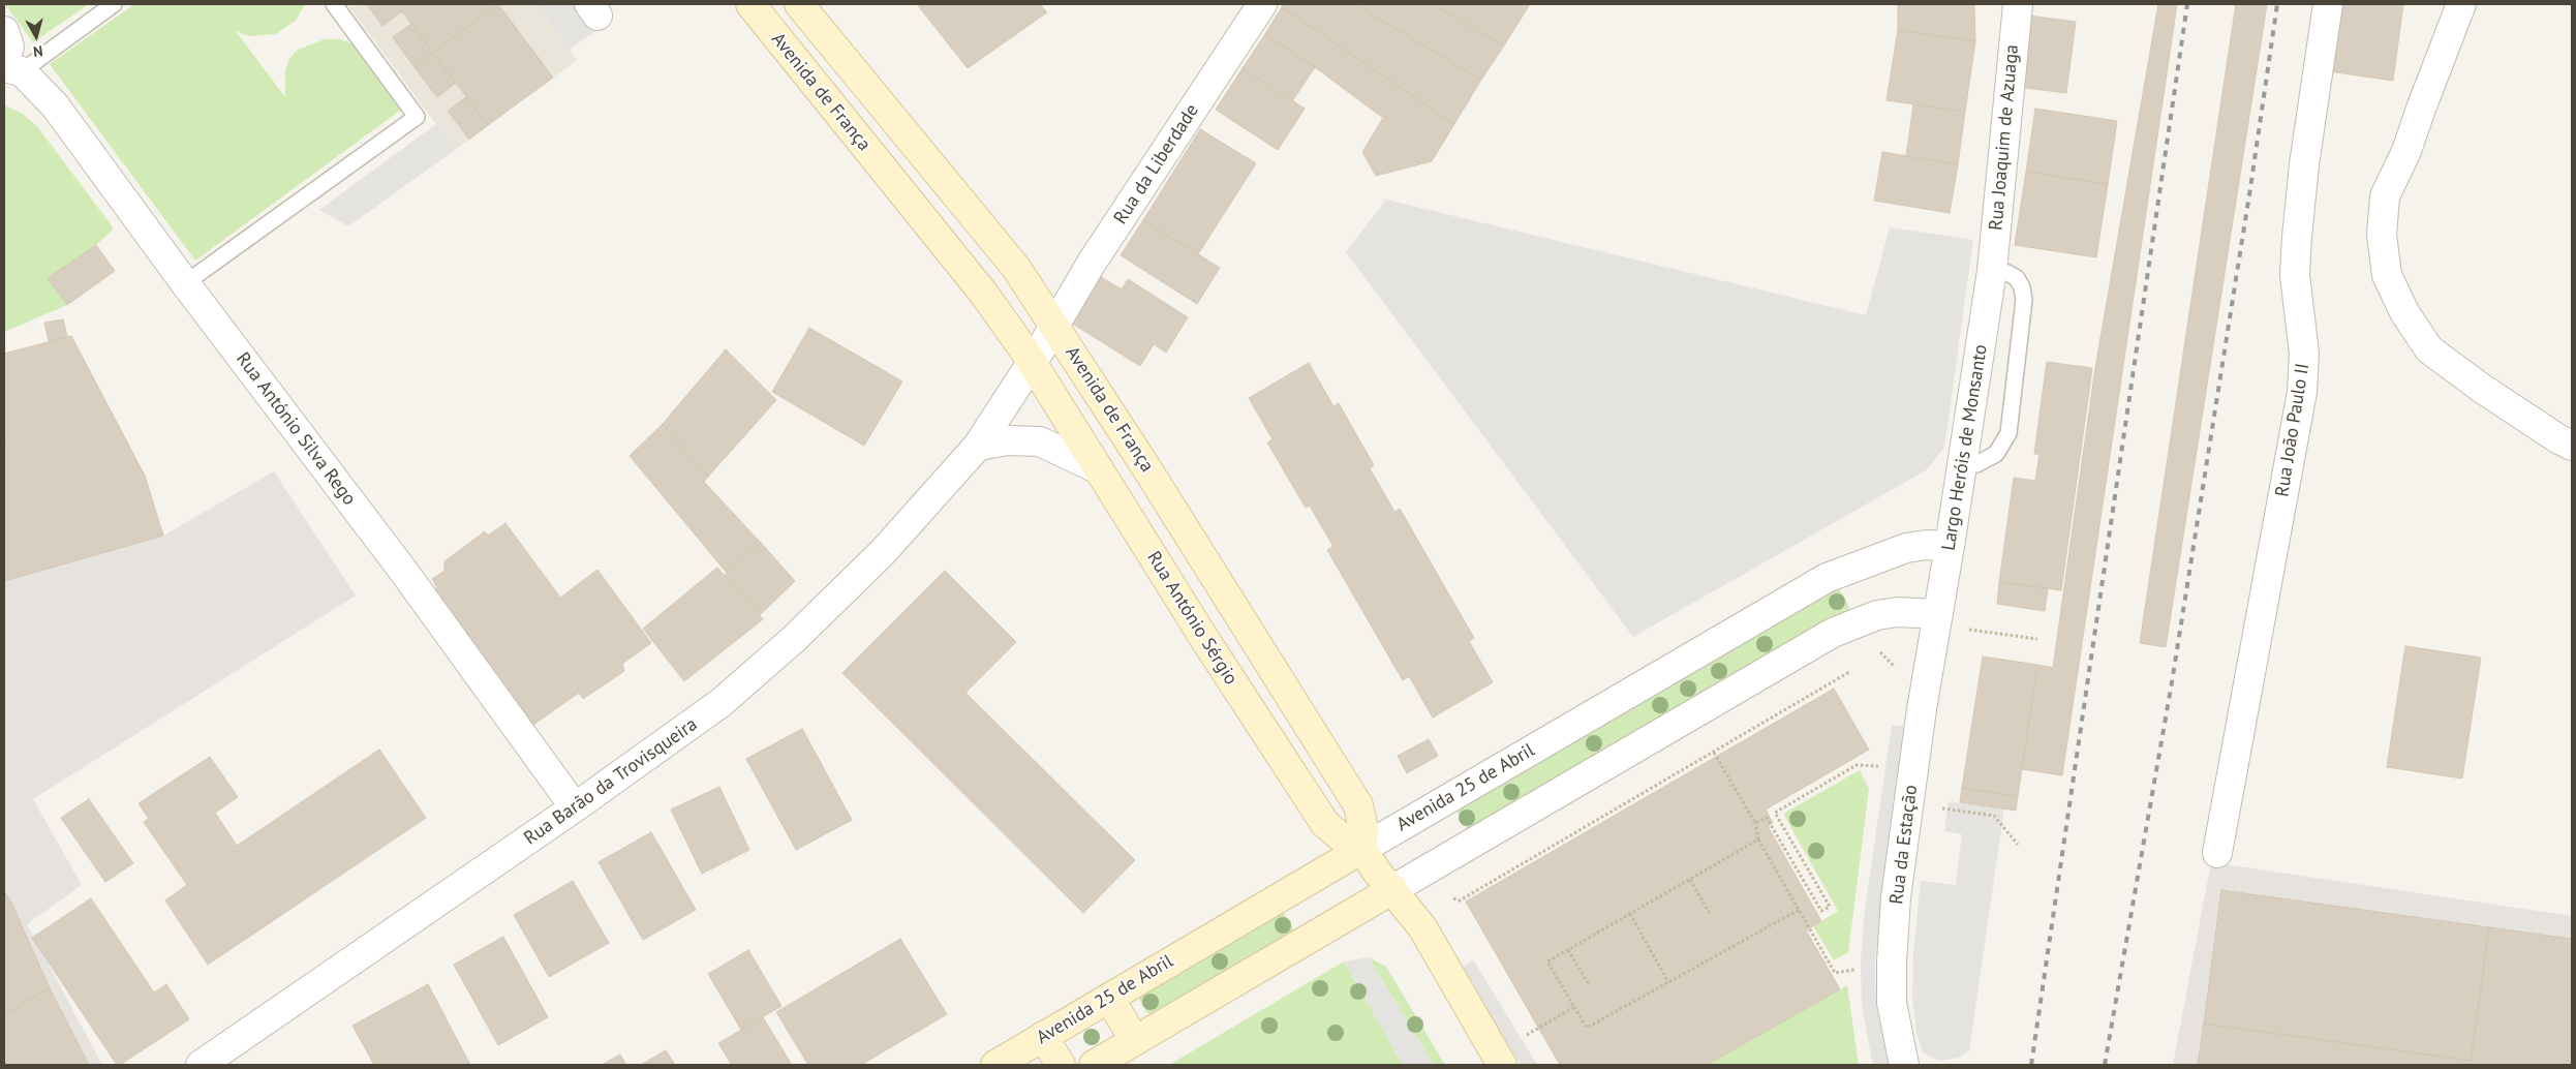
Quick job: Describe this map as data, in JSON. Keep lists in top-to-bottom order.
{
  "streets": {
    "main road": ["Avenida de França", "Rua António Sérgio", "Avenida 25 de Abril"],
    "street": [
      "Rua Joaquim de Azuaga",
      "Rua da Liberdade",
      "Rua António Silva Rego",
      "Rua João Paulo II",
      "Largo Heróis de Monsanto",
      "Rua Barão da Trovisqueira",
      "Rua da Estação"
    ]
  },
  "crossings": [
    ["Avenida de França", "Rua da Liberdade"],
    ["Avenida de França", "Rua António Sérgio"],
    ["Avenida de França", "Rua Barão da Trovisqueira"],
    ["Avenida de França", "Avenida 25 de Abril"],
    ["Rua Joaquim de Azuaga", "Largo Heróis de Monsanto"],
    ["Rua da Liberdade", "Rua Barão da Trovisqueira"],
    ["Rua António Silva Rego", "Rua Barão da Trovisqueira"],
    ["Largo Heróis de Monsanto", "Avenida 25 de Abril"],
    ["Largo Heróis de Monsanto", "Rua da Estação"],
    ["Rua António Sérgio", "Rua Barão da Trovisqueira"],
    ["Rua António Sérgio", "Avenida 25 de Abril"],
    ["Avenida 25 de Abril", "Rua da Estação"]
  ],
  "north": "bottom"
}
